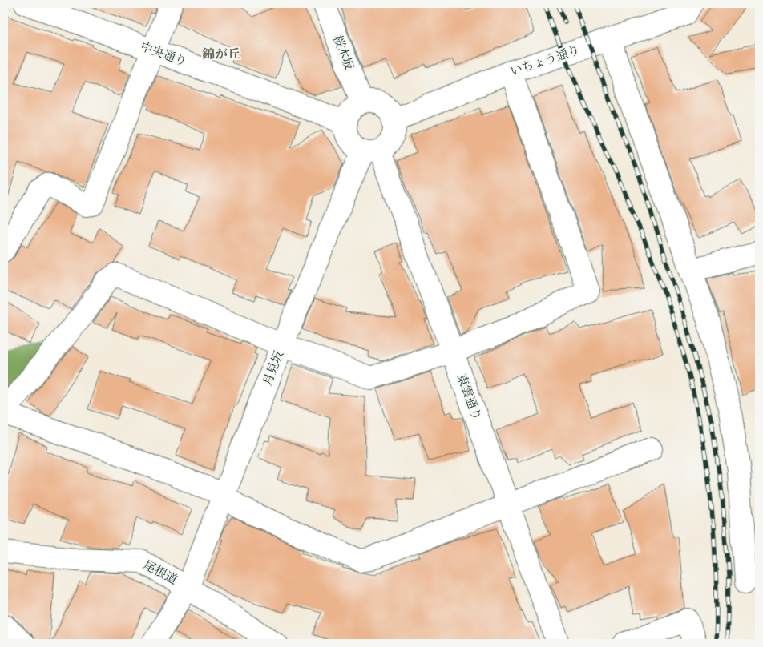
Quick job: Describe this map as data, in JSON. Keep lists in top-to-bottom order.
{
  "streets": {
    "street": [
      "桜木坂",
      "中央通り",
      "いちょう通り",
      "月見坂",
      "東雲通り",
      "尾根道"
    ]
  },
  "crossings": [
    ["桜木坂", "中央通り"],
    ["桜木坂", "いちょう通り"],
    ["桜木坂", "月見坂"],
    ["桜木坂", "東雲通り"],
    ["中央通り", "いちょう通り"],
    ["中央通り", "月見坂"],
    ["中央通り", "東雲通り"],
    ["いちょう通り", "月見坂"],
    ["いちょう通り", "東雲通り"],
    ["月見坂", "東雲通り"],
    ["月見坂", "尾根道"]
  ],
  "districts": ["錦が丘"]
}
